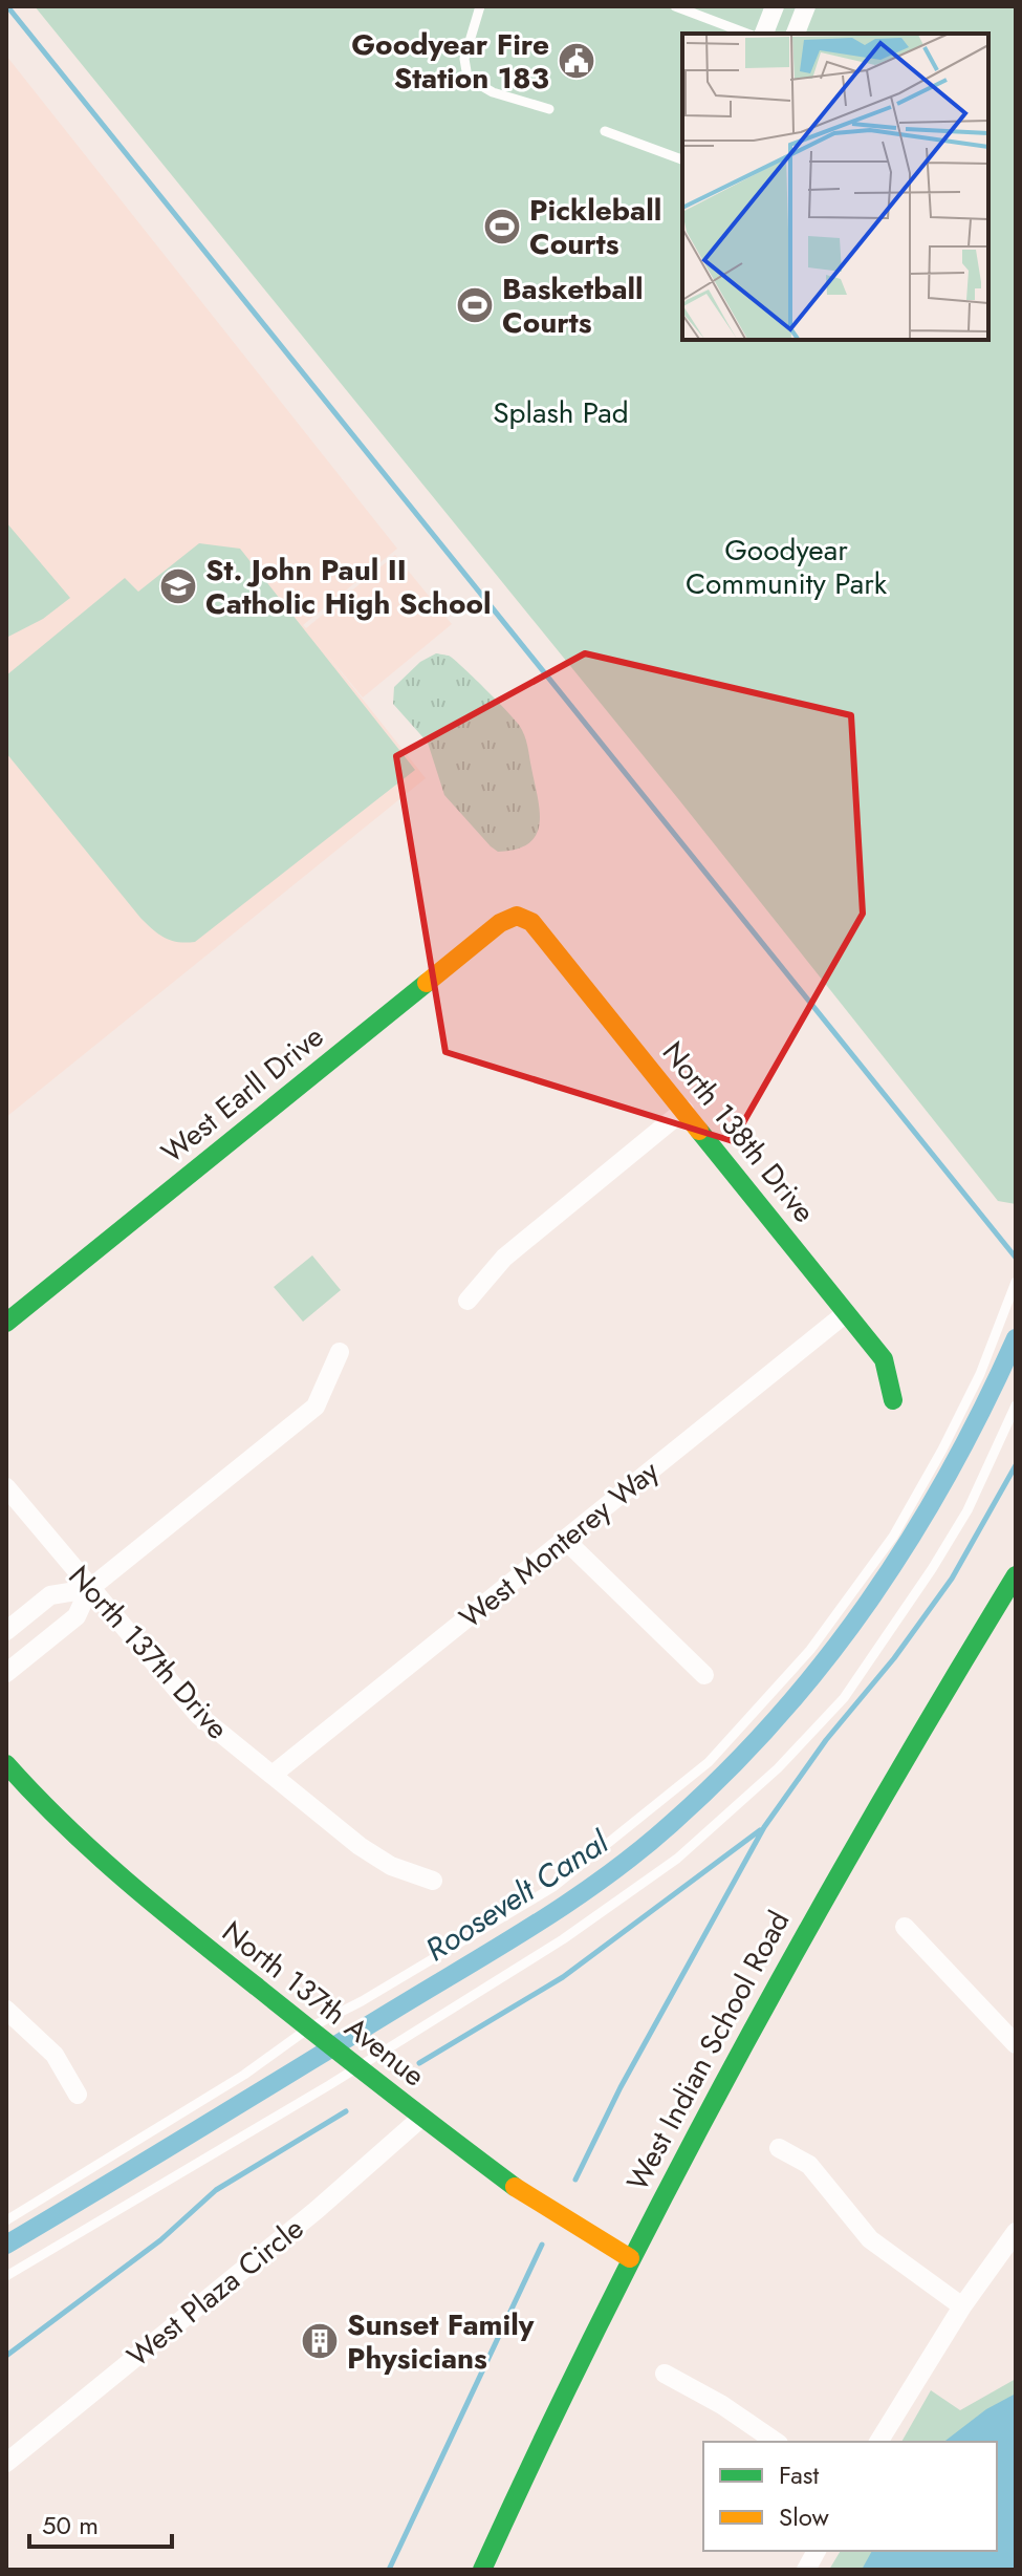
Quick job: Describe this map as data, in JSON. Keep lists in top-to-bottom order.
{
  "streets": {
    "street": [
      "West Earll Drive",
      "North 138th Drive",
      "West Monterey Way",
      "North 137th Drive",
      "North 137th Avenue",
      "West Indian School Road",
      "West Plaza Circle"
    ]
  },
  "crossings": [
    ["West Earll Drive", "North 138th Drive"],
    ["North 138th Drive", "West Monterey Way"],
    ["West Monterey Way", "North 137th Drive"],
    ["North 137th Avenue", "West Indian School Road"],
    ["North 137th Avenue", "West Plaza Circle"]
  ],
  "water": ["Roosevelt Canal"],
  "parks": ["Splash Pad", "Goodyear Community Park"],
  "places": {
    "public building": ["Goodyear Fire Station 183"],
    "sports": ["Pickleball Courts", "Basketball Courts"],
    "school or university": ["St. John Paul II Catholic High School"],
    "building": ["Sunset Family Physicians"]
  },
  "legend": ["Fast", "Slow"],
  "scale_bar": "50 m"
}
